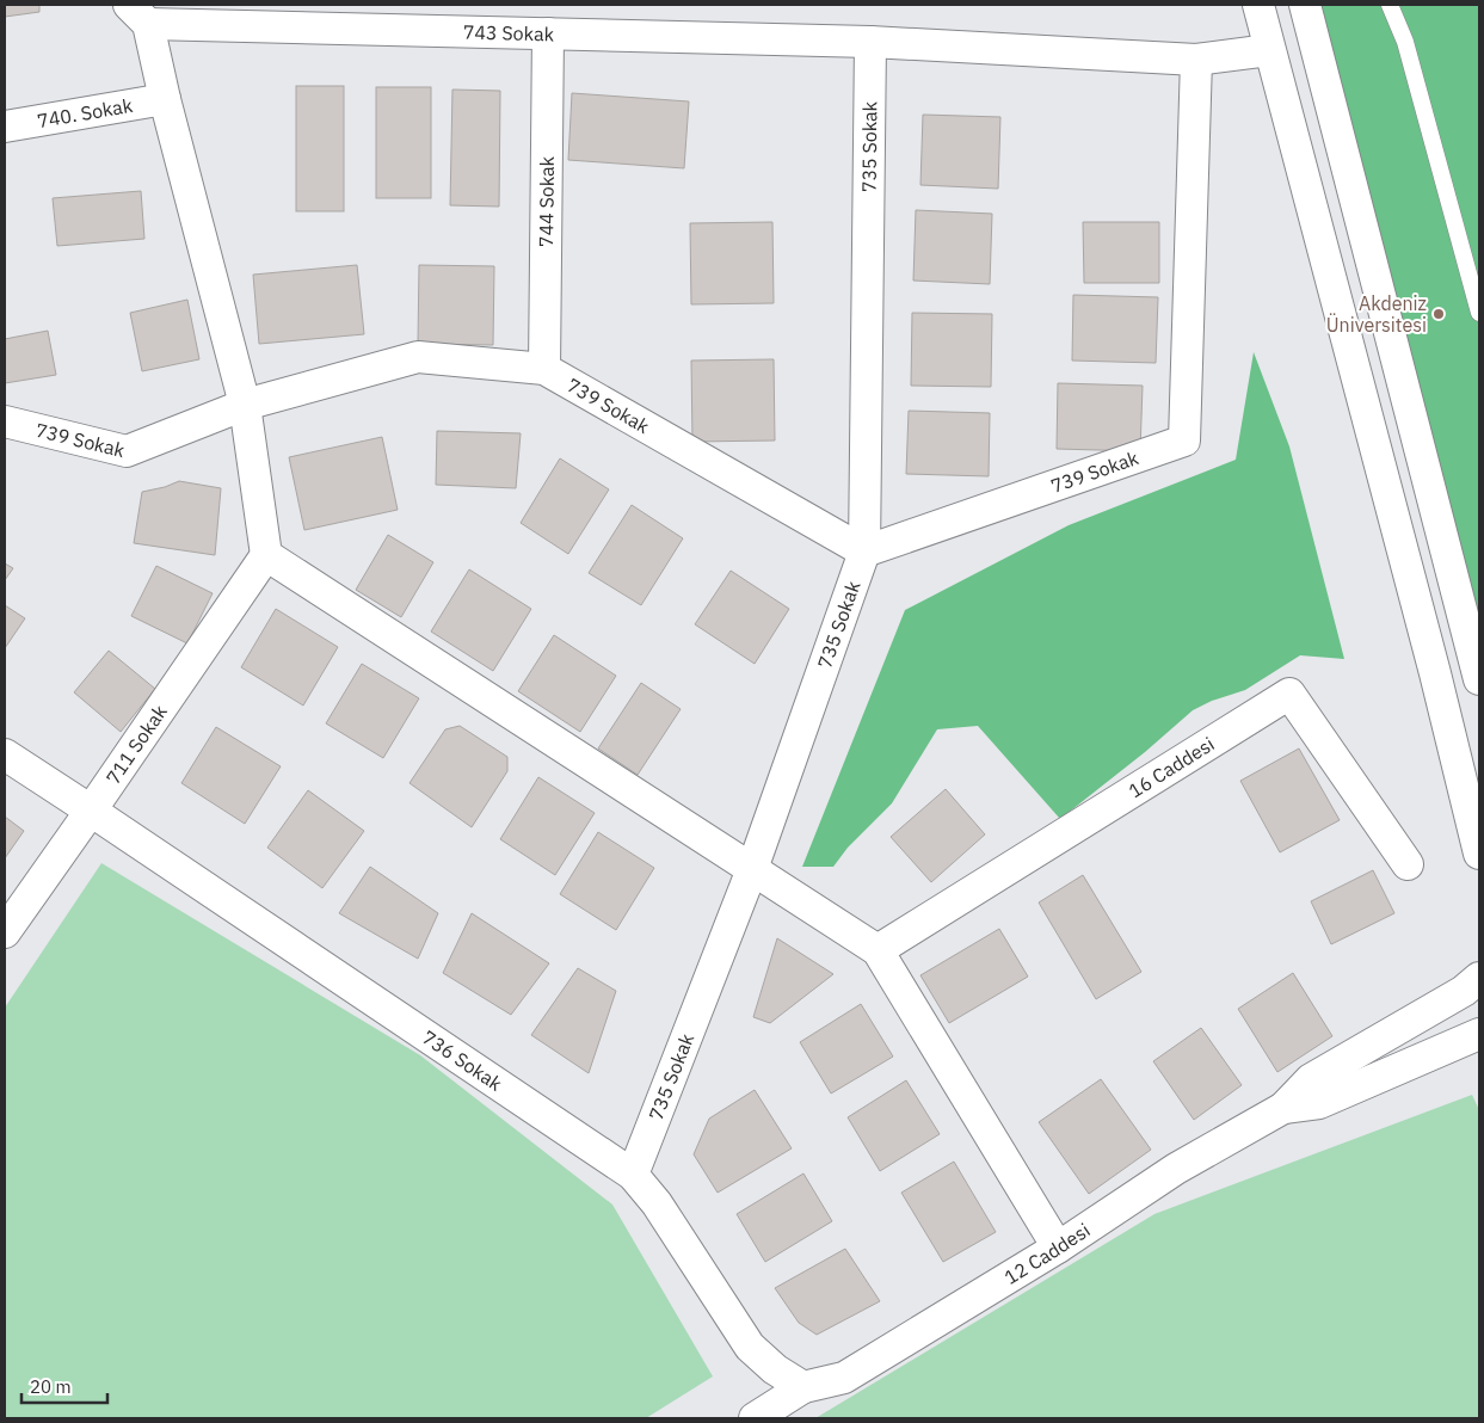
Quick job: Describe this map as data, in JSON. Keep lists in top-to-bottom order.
{
  "streets": {
    "street": [
      "743 Sokak",
      "740. Sokak",
      "735 Sokak",
      "744 Sokak",
      "739 Sokak",
      "711 Sokak",
      "16 Caddesi",
      "736 Sokak",
      "12 Caddesi"
    ]
  },
  "crossings": [
    ["743 Sokak", "735 Sokak"],
    ["743 Sokak", "744 Sokak"],
    ["743 Sokak", "739 Sokak"],
    ["735 Sokak", "739 Sokak"],
    ["735 Sokak", "736 Sokak"],
    ["744 Sokak", "739 Sokak"],
    ["711 Sokak", "736 Sokak"],
    ["736 Sokak", "12 Caddesi"]
  ],
  "places": ["Akdeniz Üniversitesi"],
  "scale_bar": "20 m"
}
